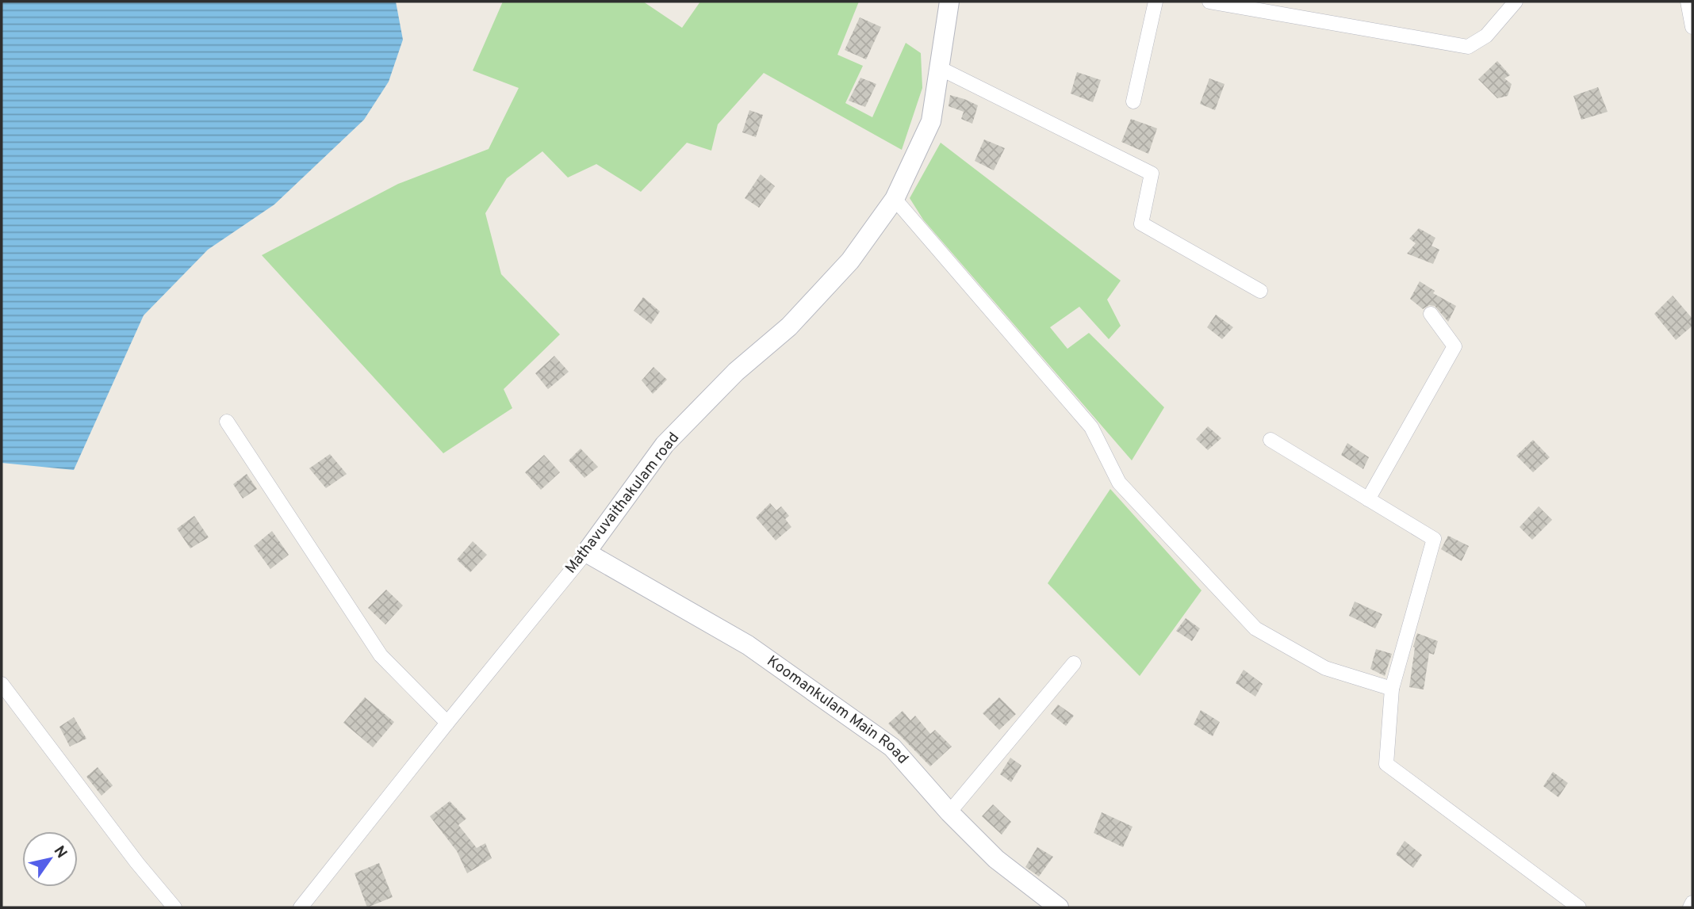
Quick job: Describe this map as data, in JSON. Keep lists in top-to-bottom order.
{
  "streets": {
    "street": ["Mathavuvaithakulam road", "Koomankulam Main Road"]
  },
  "crossings": [
    ["Mathavuvaithakulam road", "Koomankulam Main Road"]
  ],
  "north": "top right"
}
